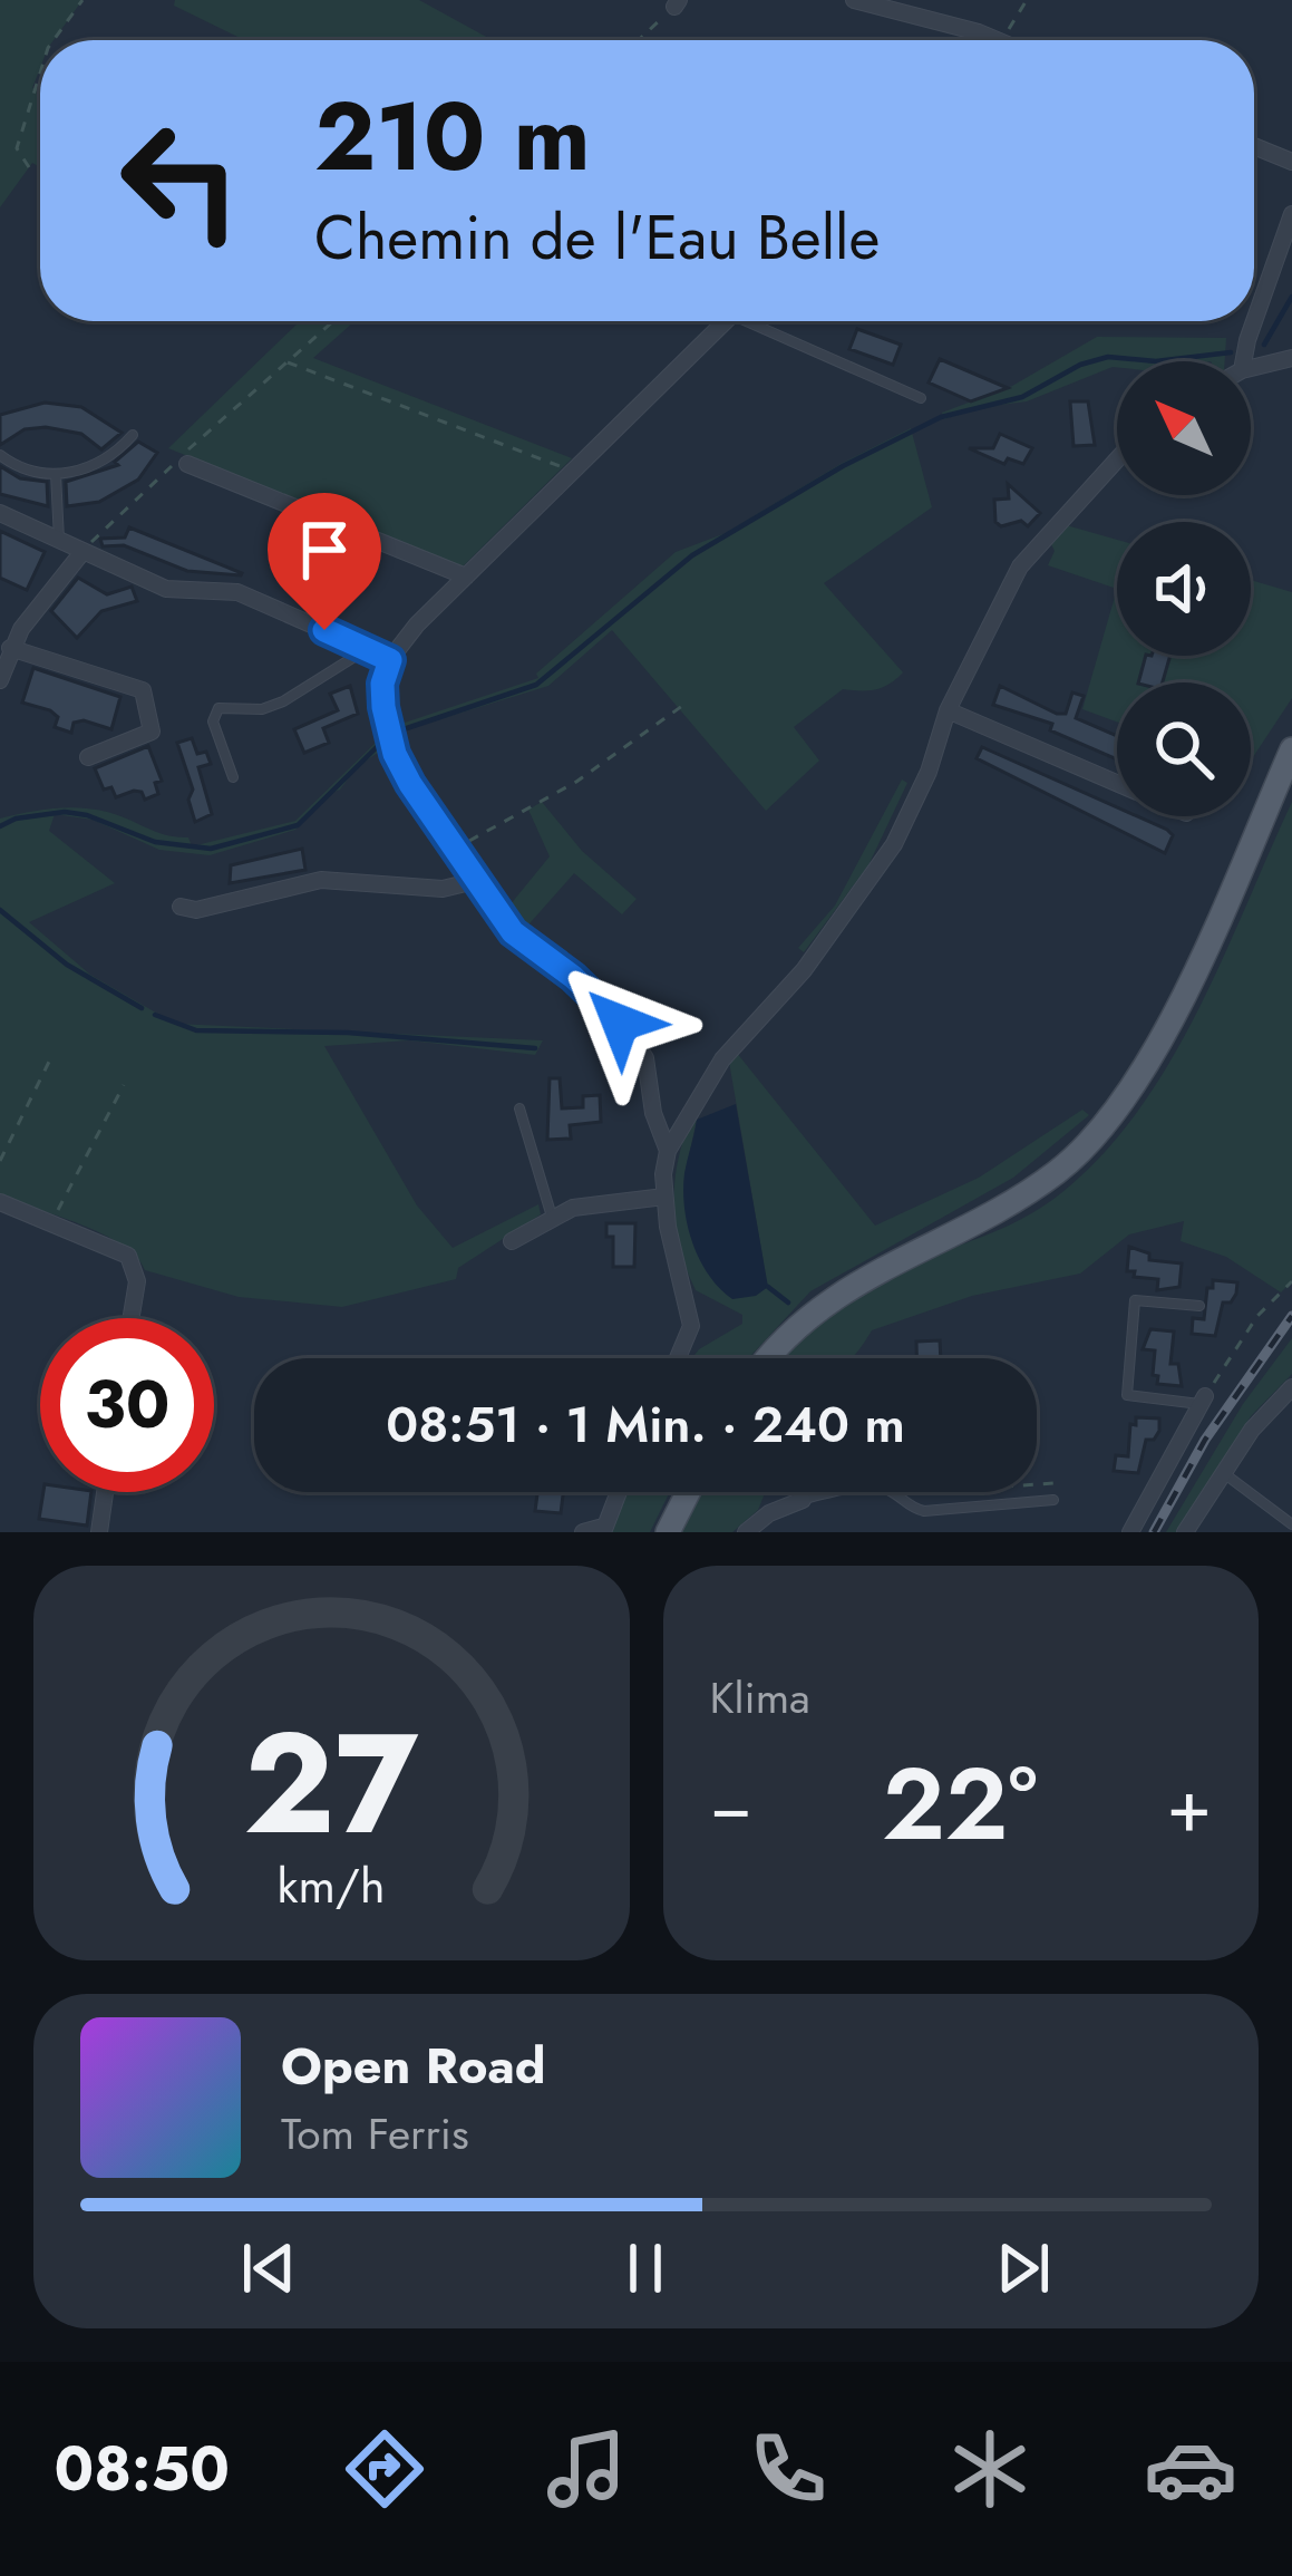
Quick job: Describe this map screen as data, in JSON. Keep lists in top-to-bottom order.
{
  "north": "top left",
  "page": {
    "turn": ["210 m", "Chemin de l'Eau Belle"],
    "limit": "30",
    "trip": "08:51 · 1 Min. · 240 m",
    "tile": "Klima",
    "heat": ["−", "22°", "+"],
    "song": ["Open Road", "Tom Ferris"],
    "tabs": "08:50",
    "gauge": ["27", "km/h"]
  }
}
